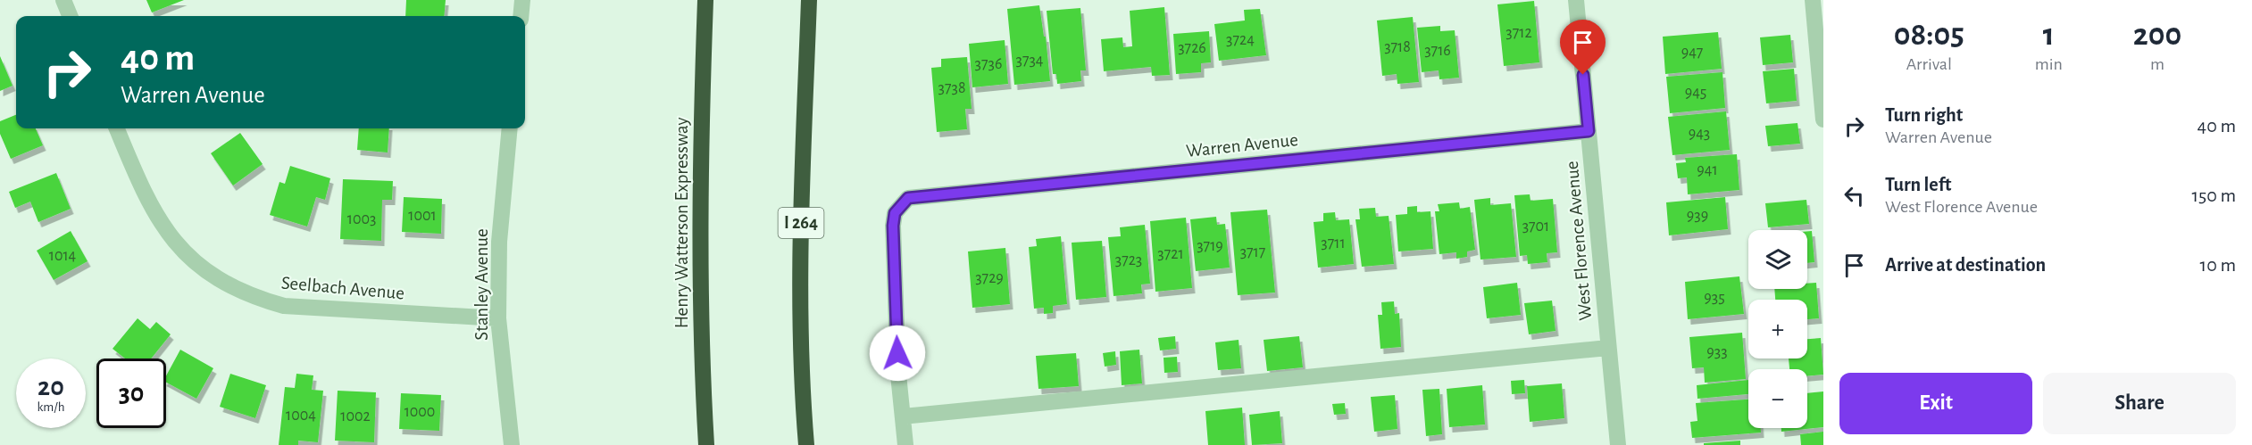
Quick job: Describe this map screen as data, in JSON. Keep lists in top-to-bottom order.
{
  "streets": {
    "highway": ["Henry Watterson Expressway", "I 264"],
    "street": [
      "Warren Avenue",
      "West Florence Avenue",
      "Stanley Avenue",
      "Seelbach Avenue"
    ]
  },
  "crossings": [
    ["Warren Avenue", "West Florence Avenue"],
    ["Stanley Avenue", "Seelbach Avenue"]
  ],
  "house_numbers": [
    "3712",
    "3724",
    "3718",
    "3726",
    "3716",
    "947",
    "3734",
    "3736",
    "3738",
    "945",
    "943",
    "941",
    "1001",
    "939",
    "1003",
    "3701",
    "3711",
    "3719",
    "3717",
    "3721",
    "1014",
    "3723",
    "3729",
    "935",
    "933",
    "1000",
    "1004",
    "1002"
  ],
  "page": {
    "eta": [
      "08:05",
      "Arrival",
      "1",
      "min",
      "200",
      "m"
    ],
    "turn": ["40 m", "Warren Avenue"],
    "list": [
      {
        "name": "Turn right",
        "note": "Warren Avenue",
        "value": "40 m"
      },
      {
        "name": "Turn left",
        "note": "West Florence Avenue",
        "value": "150 m"
      },
      {
        "name": "Arrive at destination",
        "value": "10 m"
      }
    ],
    "map_buttons": ["+", "−"],
    "speed": "20 km/h",
    "limit": "30",
    "buttons": ["Exit", "Share"]
  }
}
